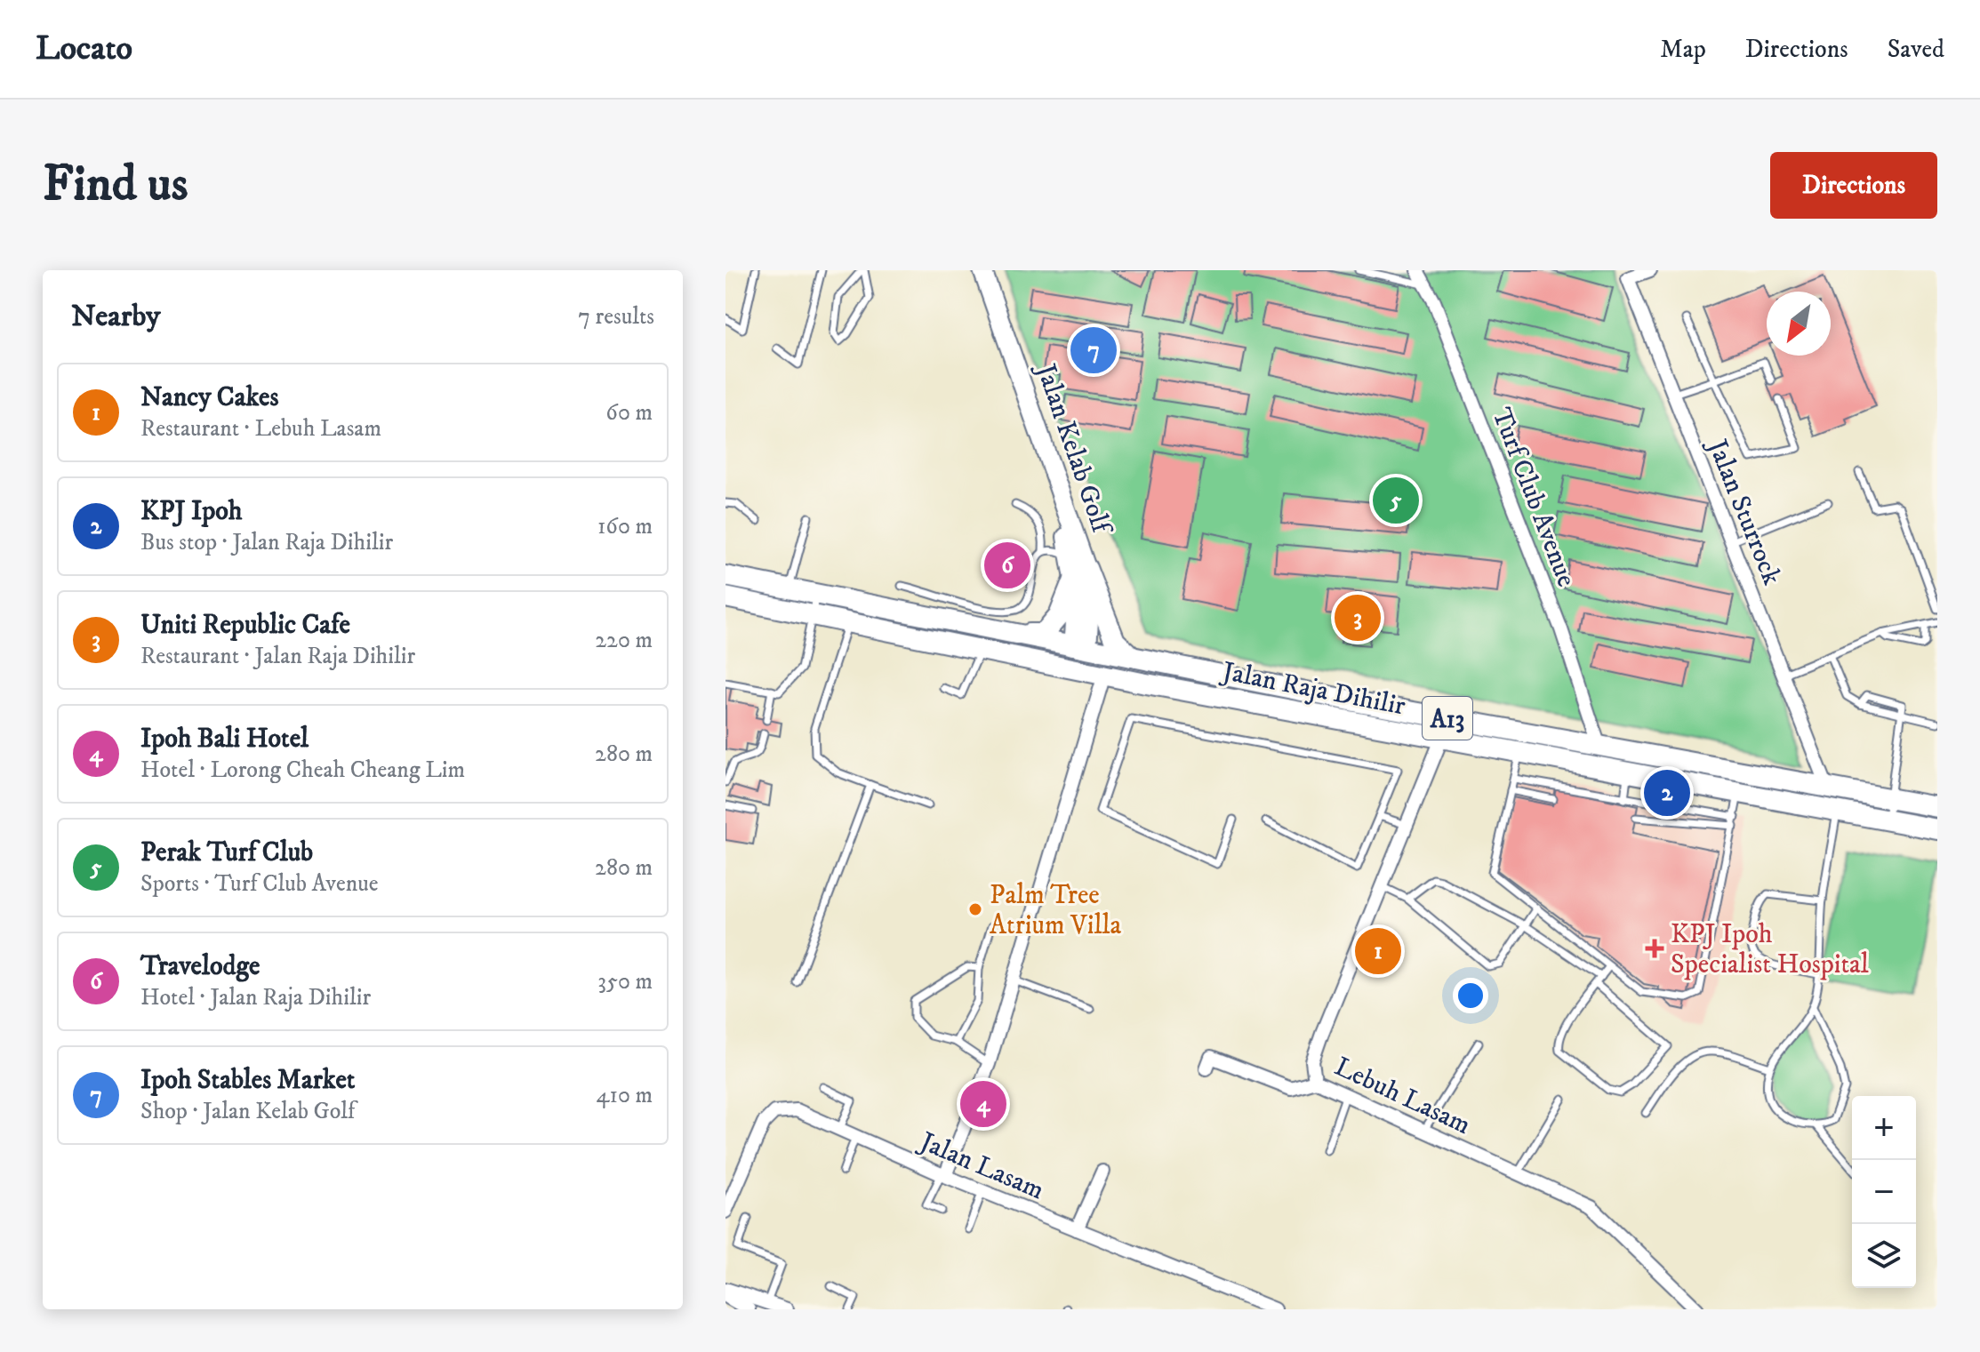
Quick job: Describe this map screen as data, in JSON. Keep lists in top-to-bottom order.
{
  "streets": {
    "main road": ["Jalan Raja Dihilir", "A13"],
    "street": [
      "Jalan Kelab Golf",
      "Turf Club Avenue",
      "Jalan Sturrock",
      "Lebuh Lasam",
      "Jalan Lasam"
    ]
  },
  "crossings": [
    ["Turf Club Avenue", "Jalan Raja Dihilir"],
    ["Jalan Sturrock", "Jalan Raja Dihilir"],
    ["Jalan Raja Dihilir", "Lebuh Lasam"]
  ],
  "places": {
    "other": ["Palm Tree Atrium Villa"],
    "health": ["KPJ Ipoh Specialist Hospital"]
  },
  "north": "bottom left",
  "page": {
    "header": "Locato",
    "nav": ["Map", "Directions", "Saved"],
    "buttons": "Directions",
    "title": "Find us",
    "heading": ["Nearby", "7 results"],
    "pins": [
      "7",
      "5",
      "6",
      "3",
      "2",
      "1",
      "4"
    ],
    "list": [
      {
        "mark": "1",
        "name": "Nancy Cakes",
        "note": "Restaurant · Lebuh Lasam",
        "value": "60 m"
      },
      {
        "mark": "2",
        "name": "KPJ Ipoh",
        "note": "Bus stop · Jalan Raja Dihilir",
        "value": "160 m"
      },
      {
        "mark": "3",
        "name": "Uniti Republic Cafe",
        "note": "Restaurant · Jalan Raja Dihilir",
        "value": "220 m"
      },
      {
        "mark": "4",
        "name": "Ipoh Bali Hotel",
        "note": "Hotel · Lorong Cheah Cheang Lim",
        "value": "280 m"
      },
      {
        "mark": "5",
        "name": "Perak Turf Club",
        "note": "Sports · Turf Club Avenue",
        "value": "280 m"
      },
      {
        "mark": "6",
        "name": "Travelodge",
        "note": "Hotel · Jalan Raja Dihilir",
        "value": "350 m"
      },
      {
        "mark": "7",
        "name": "Ipoh Stables Market",
        "note": "Shop · Jalan Kelab Golf",
        "value": "410 m"
      }
    ],
    "map_buttons": ["+", "−"]
  }
}
